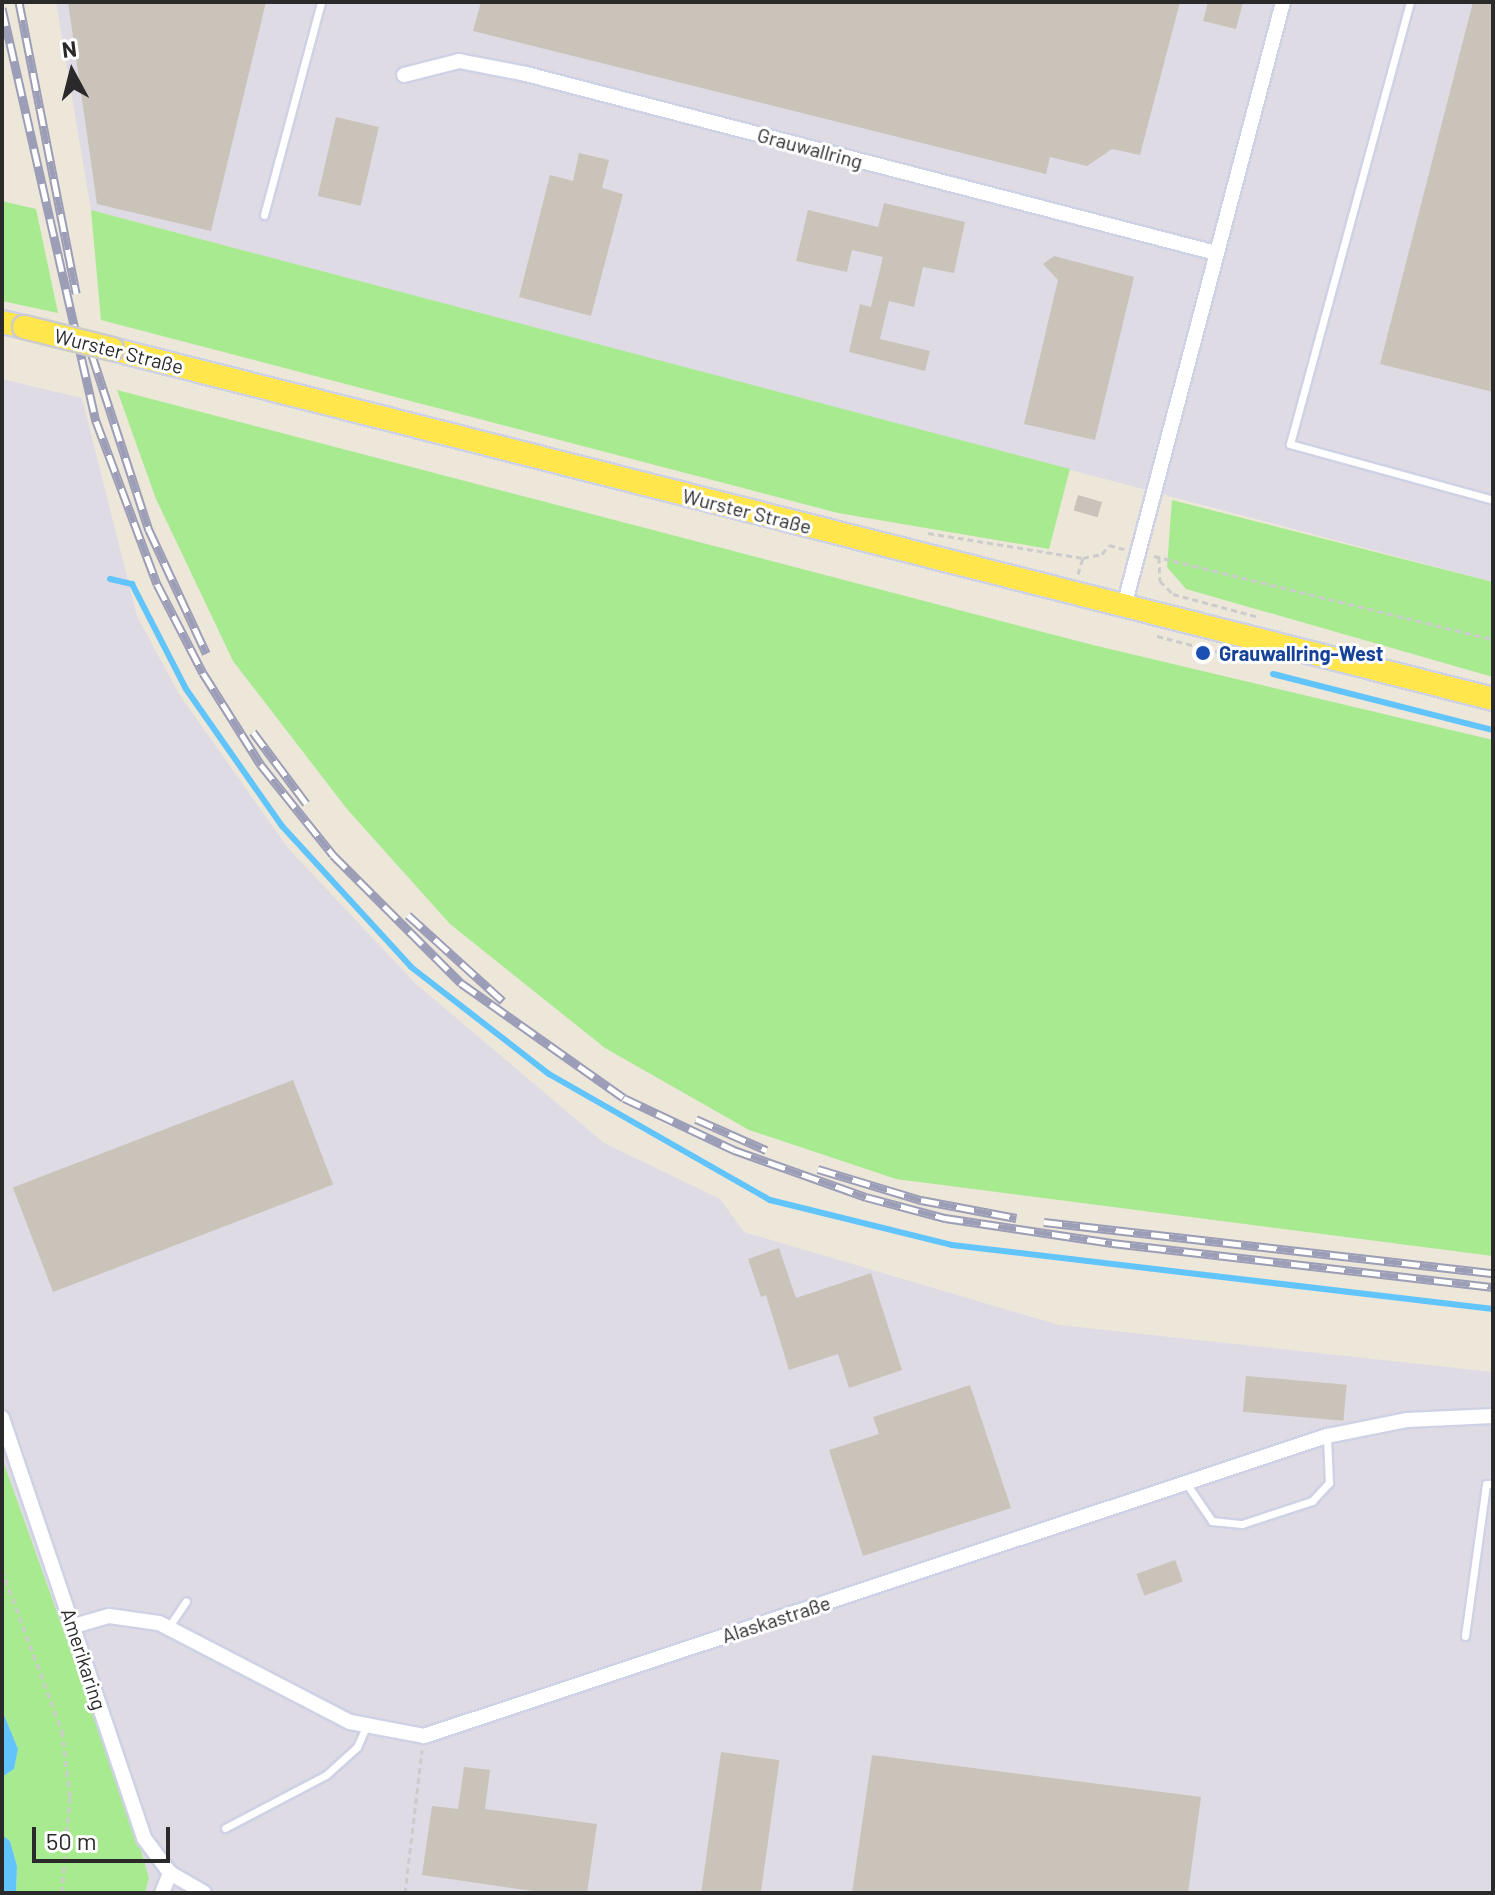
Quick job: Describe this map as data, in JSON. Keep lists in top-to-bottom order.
{
  "streets": {
    "main road": ["Wurster Straße"],
    "street": ["Grauwallring", "Alaskastraße", "Amerikaring"]
  },
  "crossings": [
    ["Alaskastraße", "Amerikaring"]
  ],
  "places": ["Grauwallring-West"],
  "scale_bar": "50 m",
  "north": "top"
}
